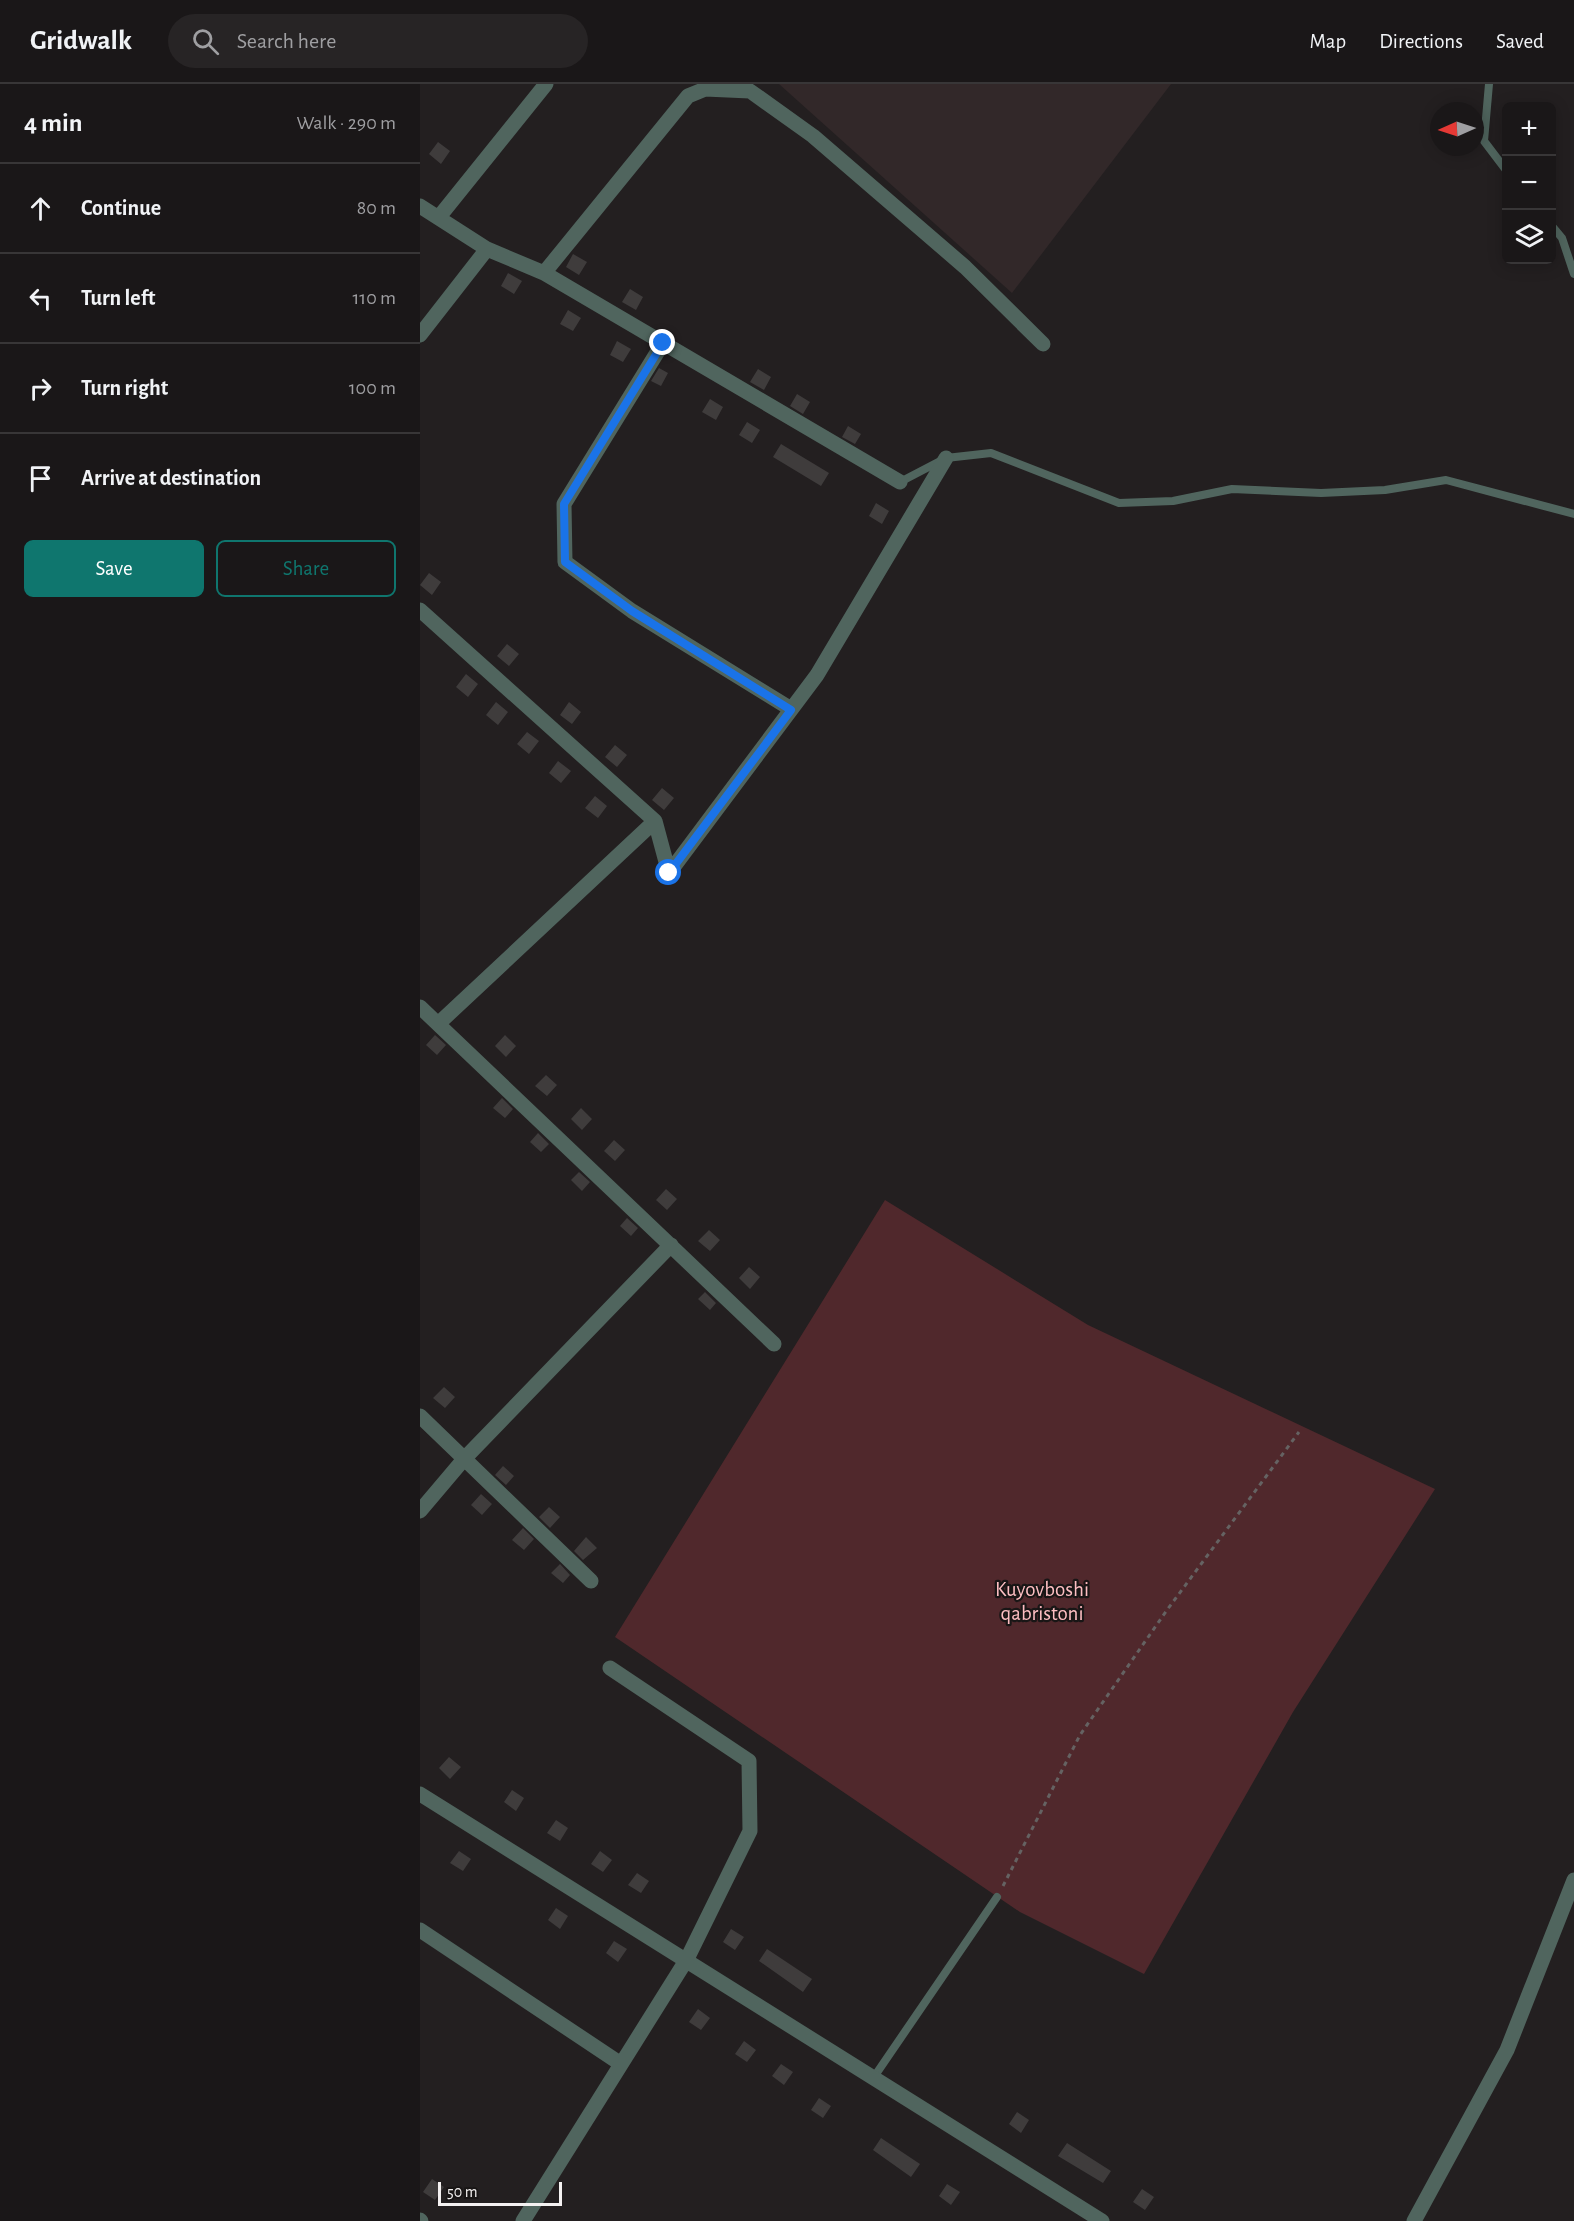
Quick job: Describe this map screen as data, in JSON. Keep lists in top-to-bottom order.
{
  "parks": ["Kuyovboshi qabristoni"],
  "scale_bar": "50 m",
  "north": "left",
  "page": {
    "header": "Gridwalk",
    "search": "Search here",
    "nav": ["Map", "Directions", "Saved"],
    "heading": ["4 min", "Walk · 290 m"],
    "map_buttons": ["+", "−"],
    "list": [
      ["Continue", "80 m"],
      ["Turn left", "110 m"],
      ["Turn right", "100 m"],
      "Arrive at destination"
    ],
    "buttons": ["Save", "Share"],
    "scale": "50 m"
  }
}
